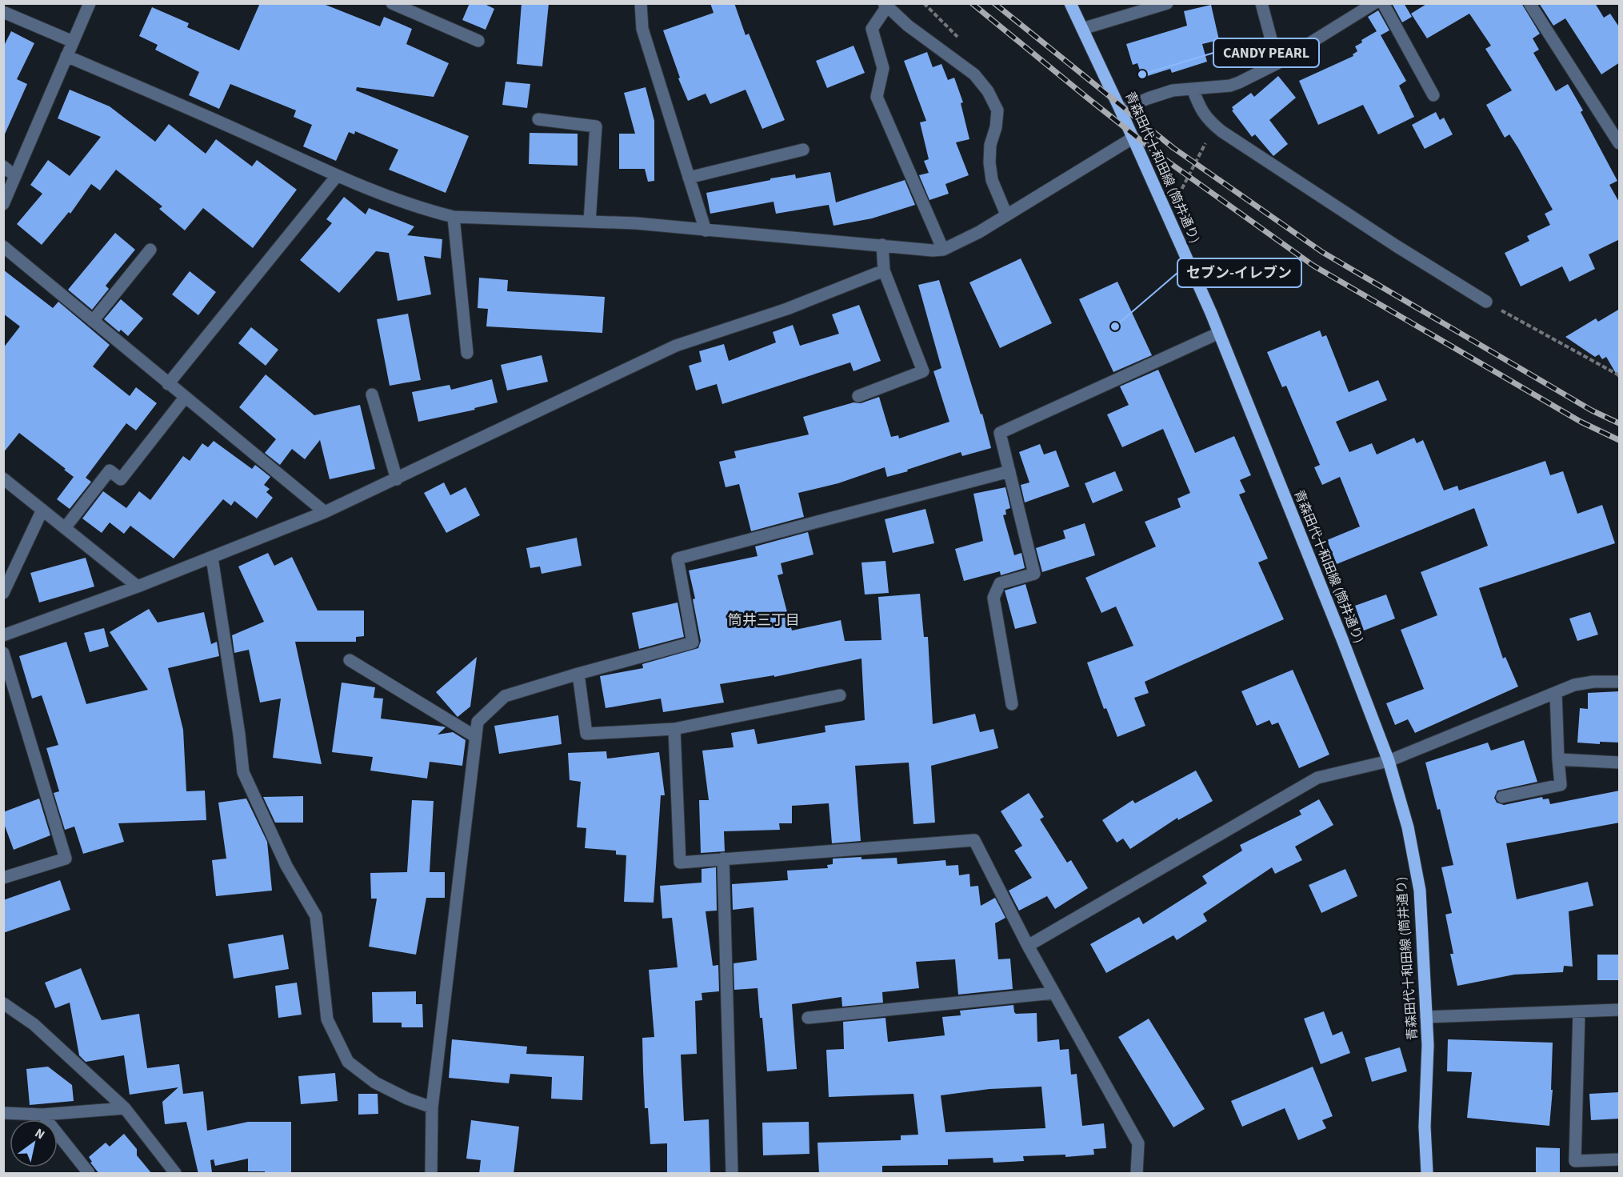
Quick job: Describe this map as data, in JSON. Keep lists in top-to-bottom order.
{
  "streets": {
    "main road": ["青森田代十和田線 (筒井通り)"]
  },
  "districts": ["筒井三丁目"],
  "places": ["CANDY PEARL", "セブン-イレブン"],
  "north": "top right"
}
